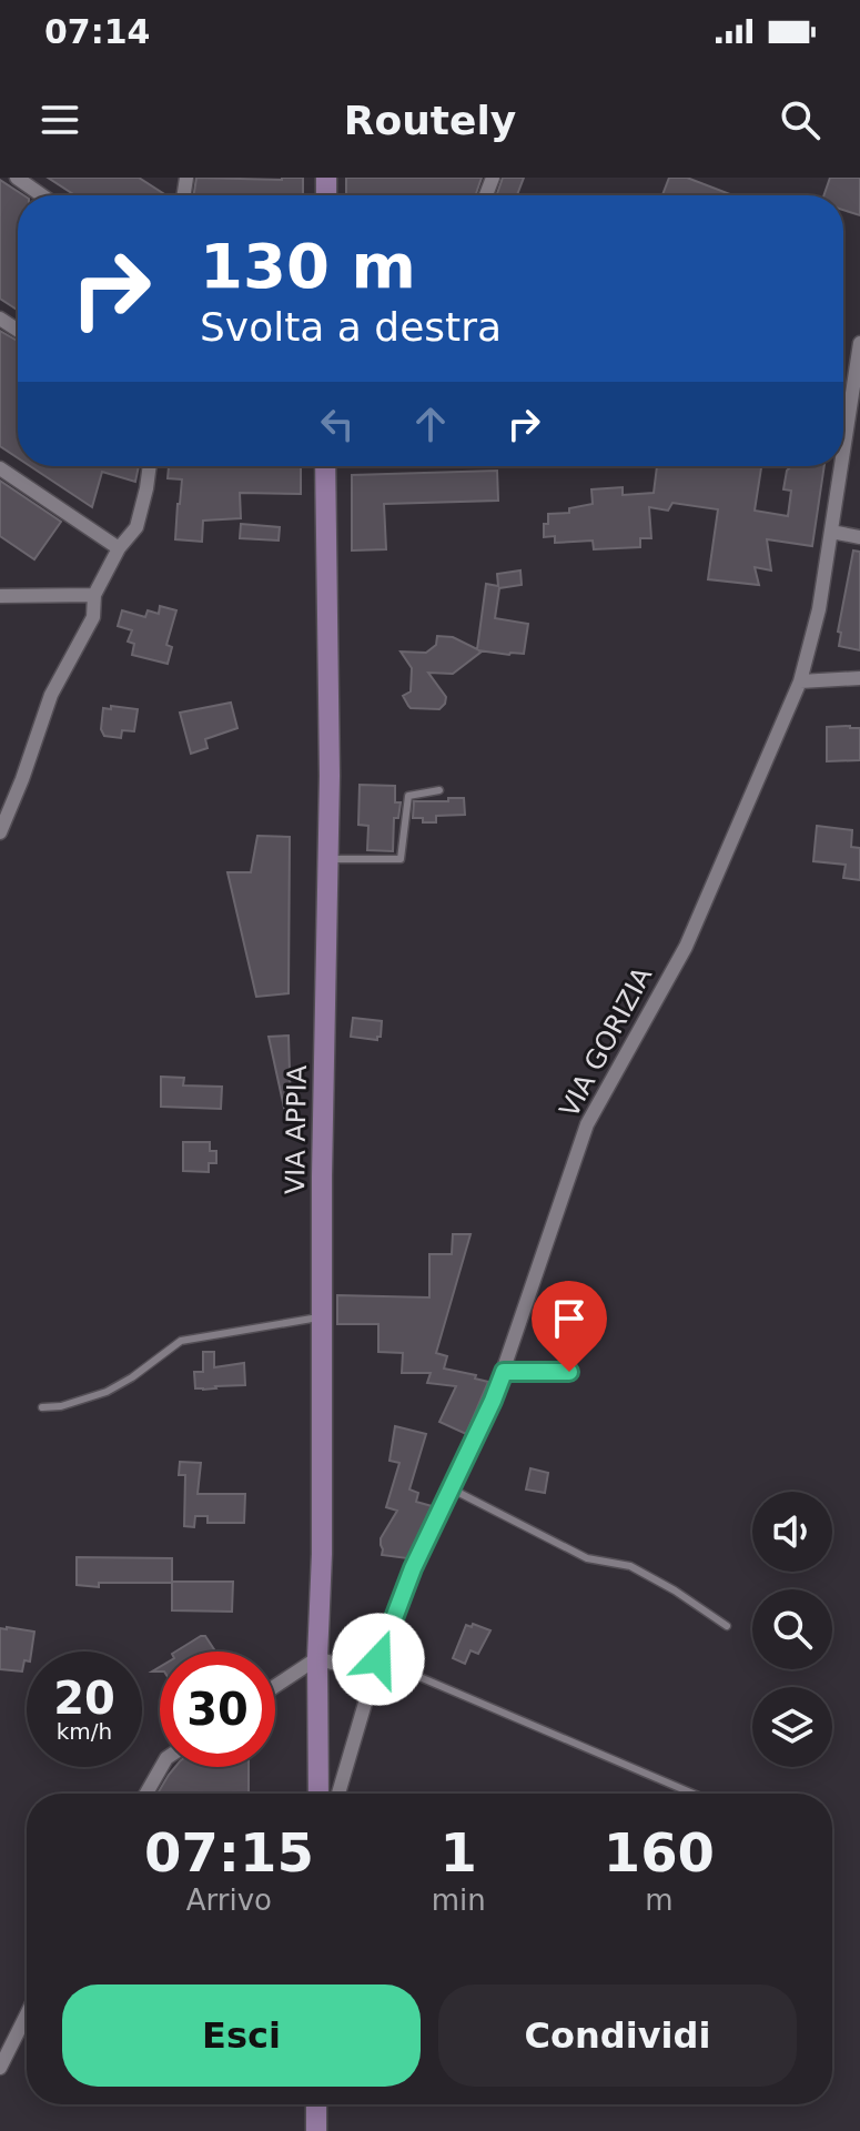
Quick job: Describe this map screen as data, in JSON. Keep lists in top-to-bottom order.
{
  "streets": {
    "main road": ["VIA APPIA"],
    "street": ["VIA GORIZIA"]
  },
  "page": {
    "status": "07:14",
    "header": "Routely",
    "turn": ["130 m", "Svolta a destra"],
    "speed": "20 km/h",
    "limit": "30",
    "eta": [
      "07:15",
      "Arrivo",
      "1",
      "min",
      "160",
      "m"
    ],
    "buttons": ["Esci", "Condividi"]
  }
}
